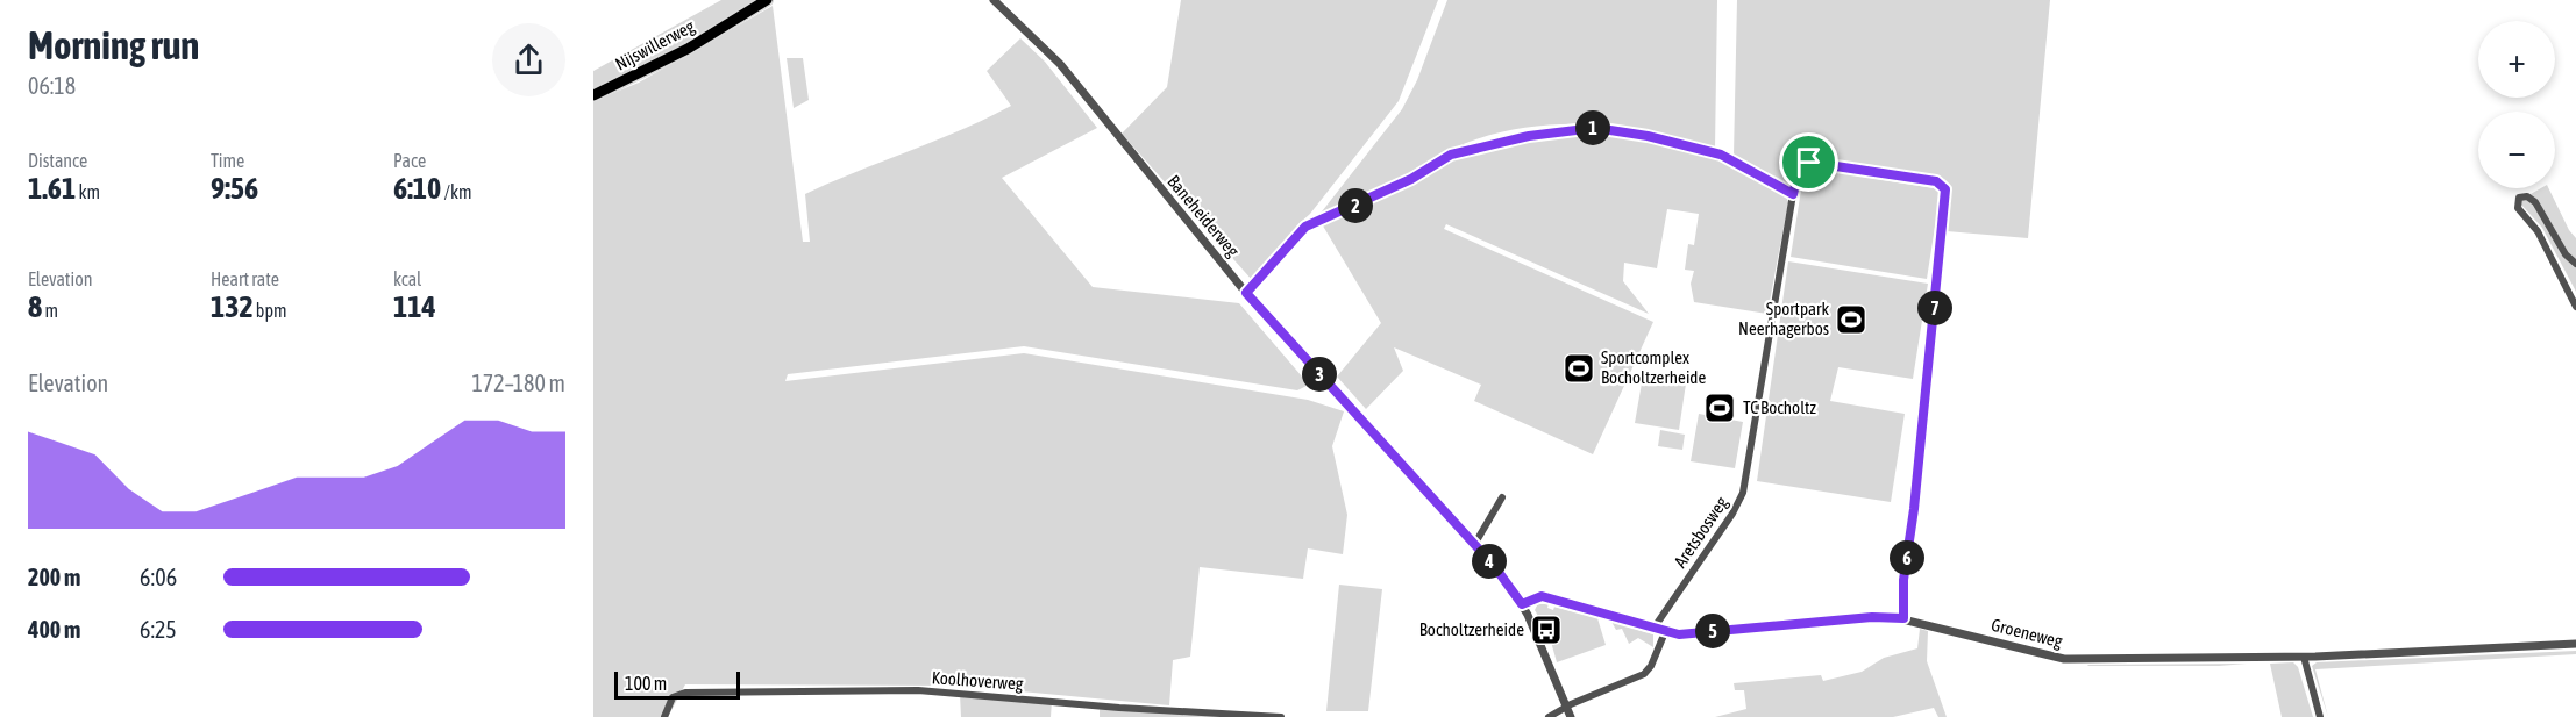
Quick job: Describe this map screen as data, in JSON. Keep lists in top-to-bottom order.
{
  "streets": {
    "main road": ["Nijswillerweg"],
    "street": [
      "Baneheiderweg",
      "Aretsbosweg",
      "Groeneweg",
      "Koolhoverweg"
    ]
  },
  "crossings": [
    ["Baneheiderweg", "Groeneweg"],
    ["Aretsbosweg", "Groeneweg"]
  ],
  "places": {
    "sports": ["Sportpark Neerhagerbos", "Sportcomplex Bocholtzerheide", "TC Bocholtz"],
    "bus stop": ["Bocholtzerheide"]
  },
  "scale_bar": "100 m",
  "page": {
    "heading": ["Morning run", "06:18"],
    "map_buttons": ["+", "−"],
    "pins": [
      "1",
      "2",
      "7",
      "3",
      "6",
      "4",
      "5"
    ],
    "stats": [
      ["Distance", "1.61 km"],
      ["Time", "9:56"],
      ["Pace", "6:10 /km"],
      ["Elevation", "8 m"],
      ["Heart rate", "132 bpm"],
      ["kcal", "114"]
    ],
    "chart": ["Elevation", "172–180 m"],
    "list": [
      {
        "name": "200 m",
        "note": "6:06"
      },
      {
        "name": "400 m",
        "note": "6:25"
      }
    ],
    "scale": "100 m"
  }
}
